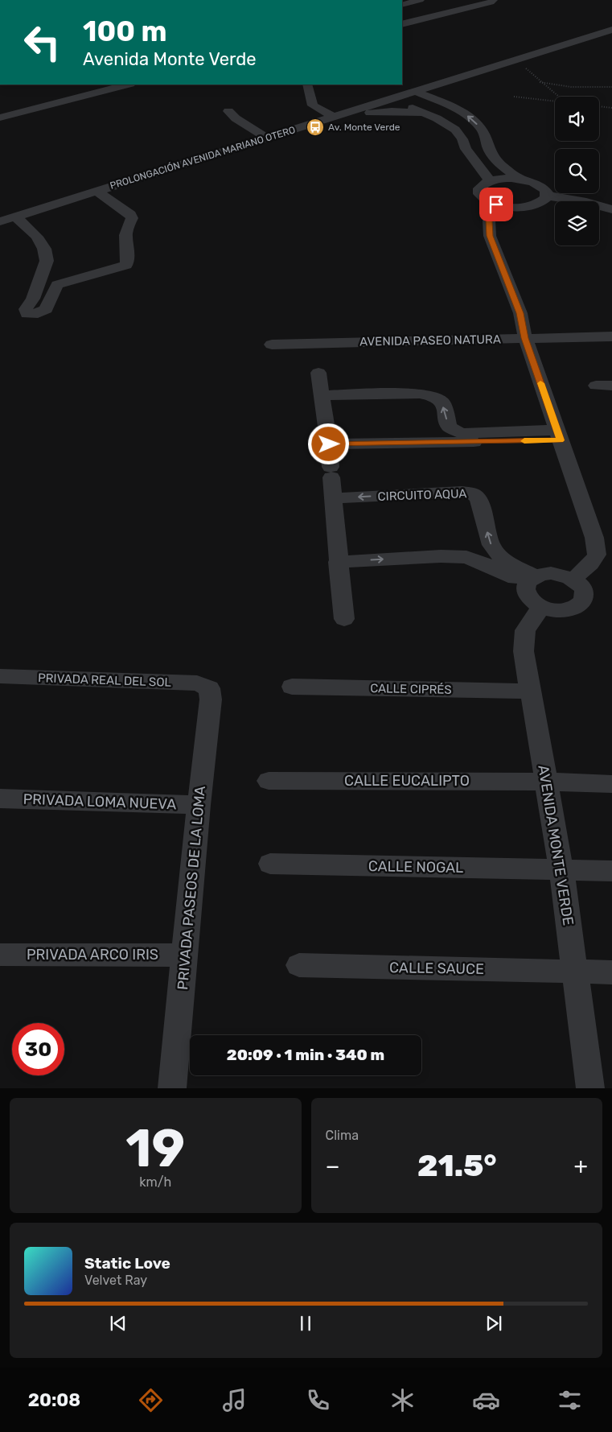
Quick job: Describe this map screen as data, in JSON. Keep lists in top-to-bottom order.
{
  "streets": {
    "street": [
      "PROLONGACIÓN AVENIDA MARIANO OTERO",
      "AVENIDA PASEO NATURA",
      "CIRCUITO AQUA",
      "PRIVADA REAL DEL SOL",
      "CALLE CIPRÉS",
      "CALLE EUCALIPTO",
      "PRIVADA LOMA NUEVA",
      "AVENIDA MONTE VERDE",
      "CALLE NOGAL",
      "PRIVADA PASEOS DE LA LOMA",
      "PRIVADA ARCO IRIS",
      "CALLE SAUCE"
    ]
  },
  "crossings": [
    ["CIRCUITO AQUA", "AVENIDA MONTE VERDE"],
    ["PRIVADA REAL DEL SOL", "PRIVADA PASEOS DE LA LOMA"],
    ["CALLE CIPRÉS", "AVENIDA MONTE VERDE"],
    ["CALLE EUCALIPTO", "AVENIDA MONTE VERDE"],
    ["PRIVADA LOMA NUEVA", "PRIVADA PASEOS DE LA LOMA"],
    ["AVENIDA MONTE VERDE", "CALLE NOGAL"],
    ["AVENIDA MONTE VERDE", "CALLE SAUCE"],
    ["PRIVADA PASEOS DE LA LOMA", "PRIVADA ARCO IRIS"]
  ],
  "places": {
    "bus stop": ["Av. Monte Verde"]
  },
  "page": {
    "turn": ["100 m", "Avenida Monte Verde"],
    "limit": "30",
    "trip": "20:09 · 1 min · 340 m",
    "tile": [
      ["19", "km/h"],
      "Clima"
    ],
    "heat": ["−", "21.5°", "+"],
    "song": ["Static Love", "Velvet Ray"],
    "tabs": "20:08"
  }
}
